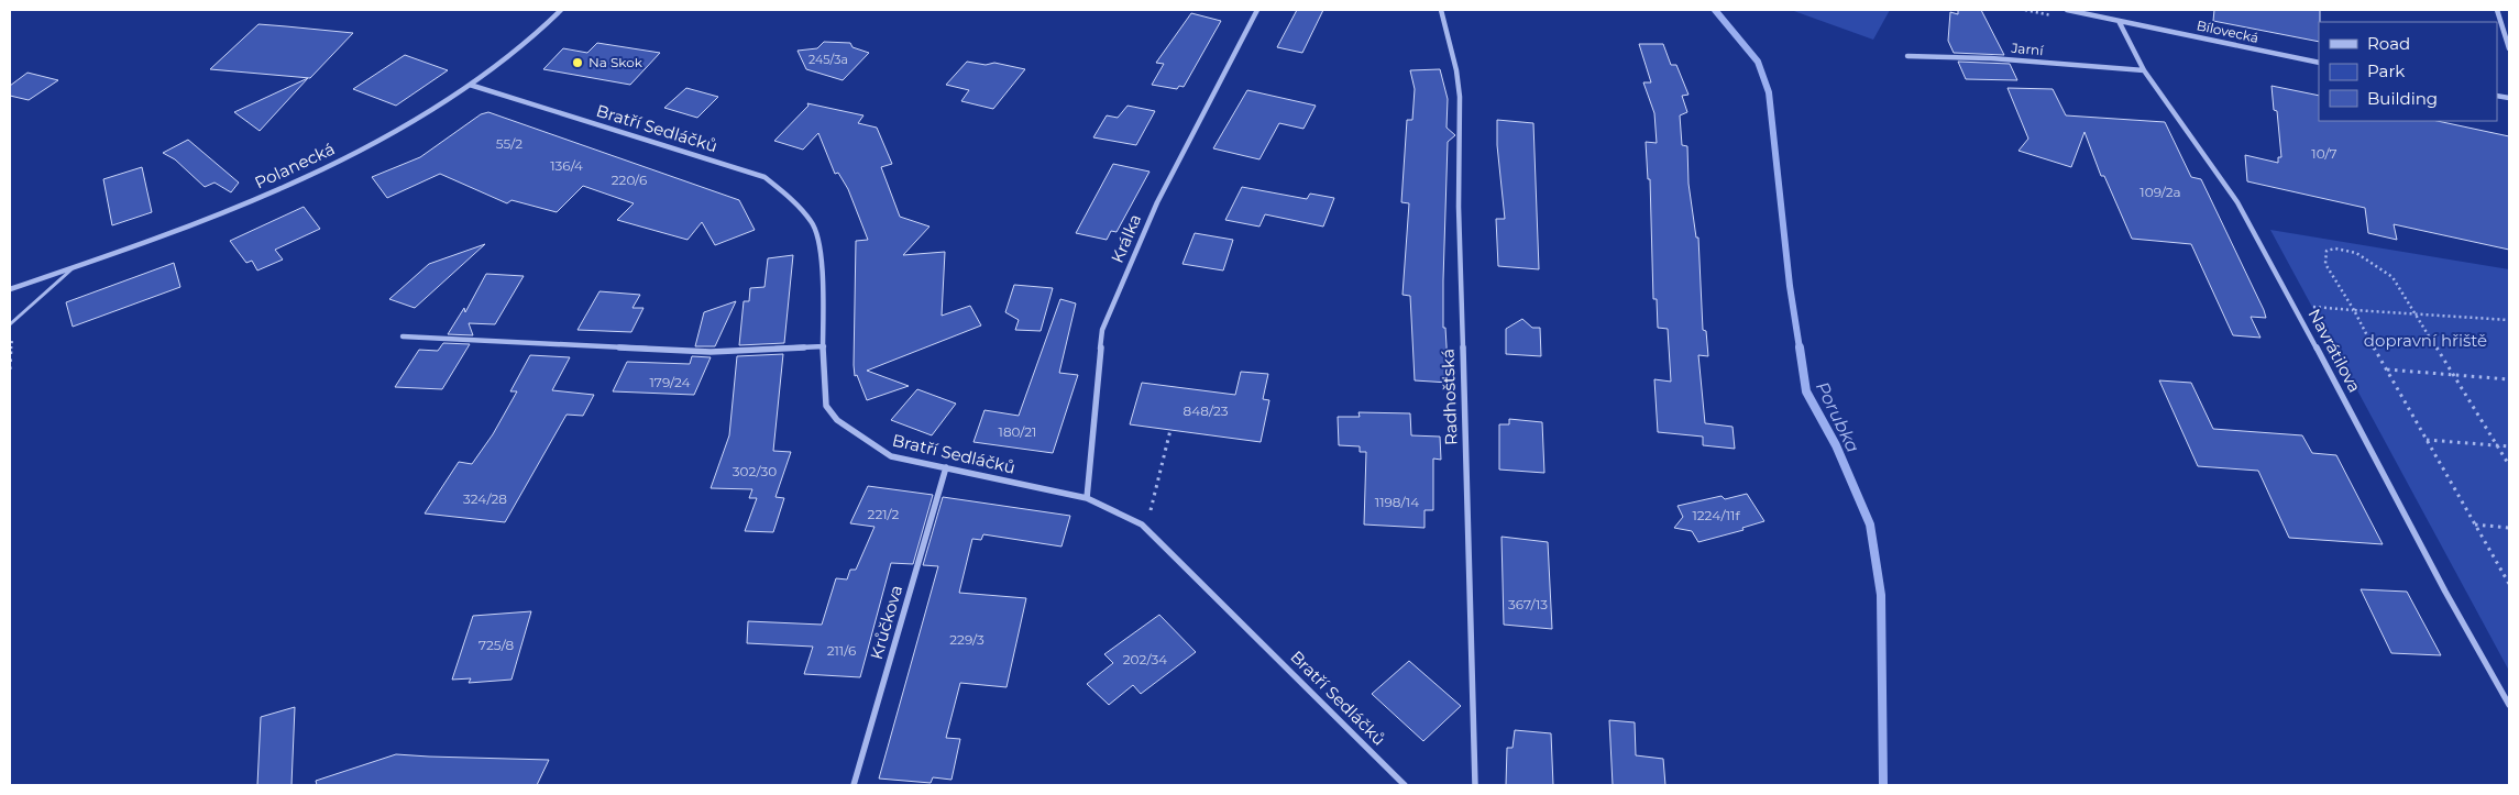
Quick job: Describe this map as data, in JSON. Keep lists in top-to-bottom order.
{
  "streets": {
    "street": [
      "Bílovecká",
      "Jarní",
      "Bratří Sedláčků",
      "Polanecká",
      "Králka",
      "Navrátilova",
      "Radhošťská",
      "Krůčkova"
    ]
  },
  "crossings": [
    ["Bílovecká", "Navrátilova"],
    ["Jarní", "Navrátilova"],
    ["Bratří Sedláčků", "Polanecká"],
    ["Bratří Sedláčků", "Králka"],
    ["Bratří Sedláčků", "Krůčkova"]
  ],
  "water": ["Porubka"],
  "parks": ["dopravní hřiště"],
  "places": ["Na Skok"],
  "house_numbers": [
    "245/3a",
    "55/2",
    "10/7",
    "136/4",
    "220/6",
    "109/2a",
    "179/24",
    "848/23",
    "180/21",
    "302/30",
    "324/28",
    "1198/14",
    "221/2",
    "1224/11f",
    "367/13",
    "229/3",
    "725/8",
    "211/6",
    "202/34"
  ],
  "legend": ["Road", "Park", "Building"]
}
